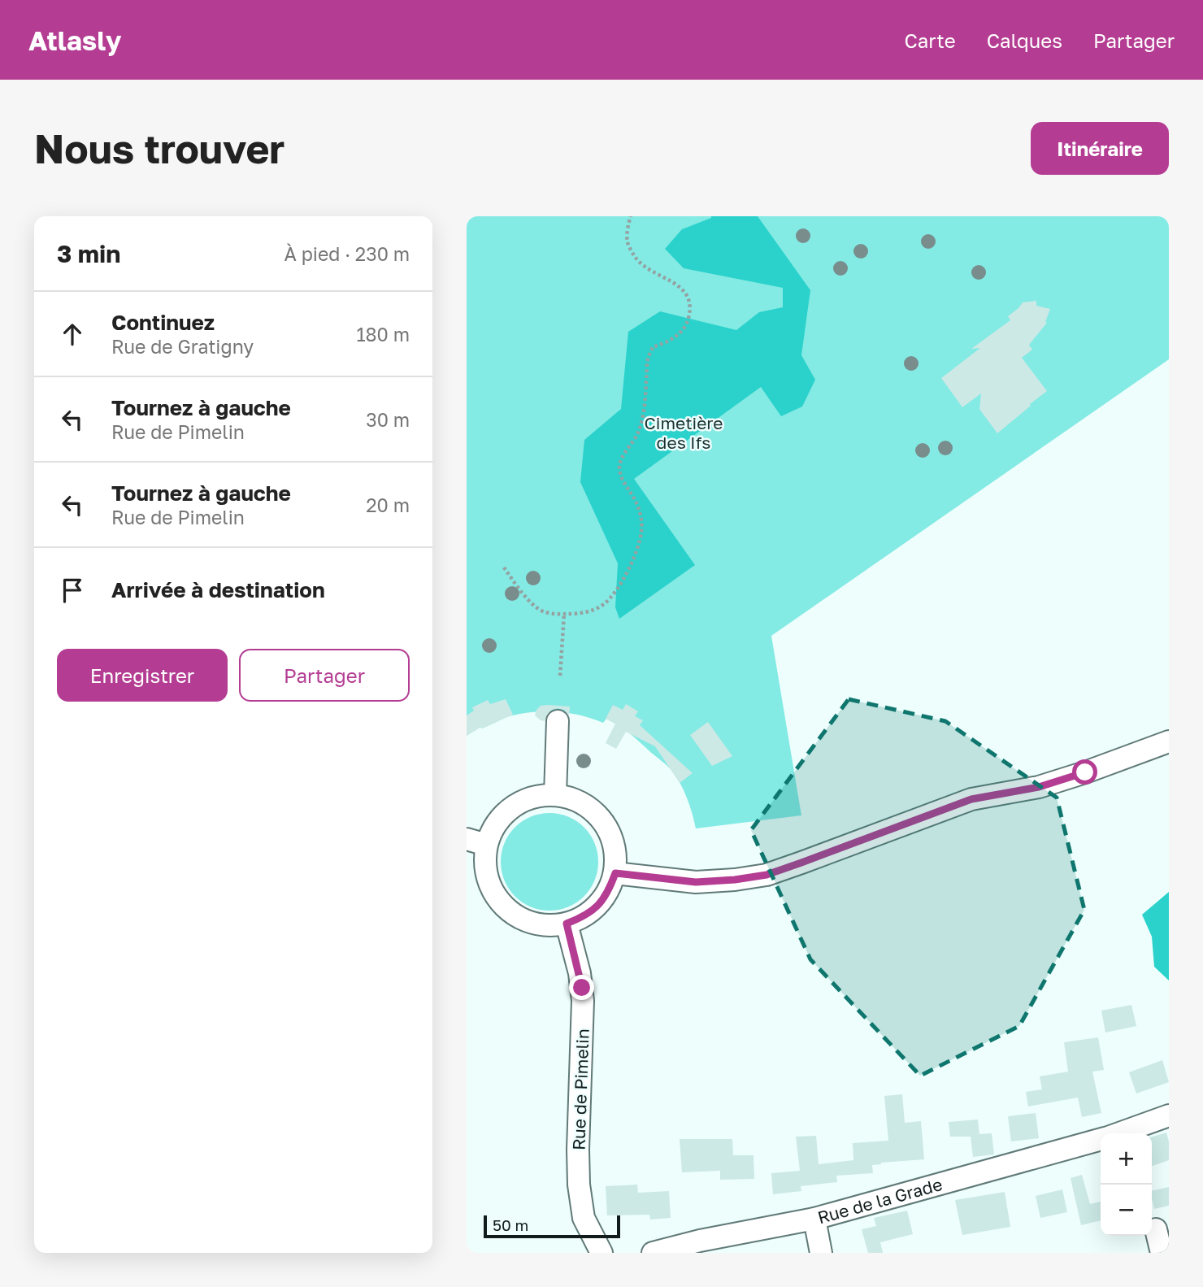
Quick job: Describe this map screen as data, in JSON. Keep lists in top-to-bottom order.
{
  "streets": {
    "street": ["Rue de Pimelin", "Rue de la Grade"]
  },
  "parks": ["Cimetière des Ifs"],
  "scale_bar": "50 m",
  "page": {
    "header": "Atlasly",
    "nav": ["Carte", "Calques", "Partager"],
    "buttons": [
      "Itinéraire",
      ["Enregistrer", "Partager"]
    ],
    "title": "Nous trouver",
    "heading": ["3 min", "À pied · 230 m"],
    "list": [
      ["Continuez", "Rue de Gratigny", "180 m"],
      ["Tournez à gauche", "Rue de Pimelin", "30 m"],
      ["Tournez à gauche", "Rue de Pimelin", "20 m"],
      "Arrivée à destination"
    ],
    "map_buttons": ["+", "−"],
    "scale": "50 m"
  }
}
